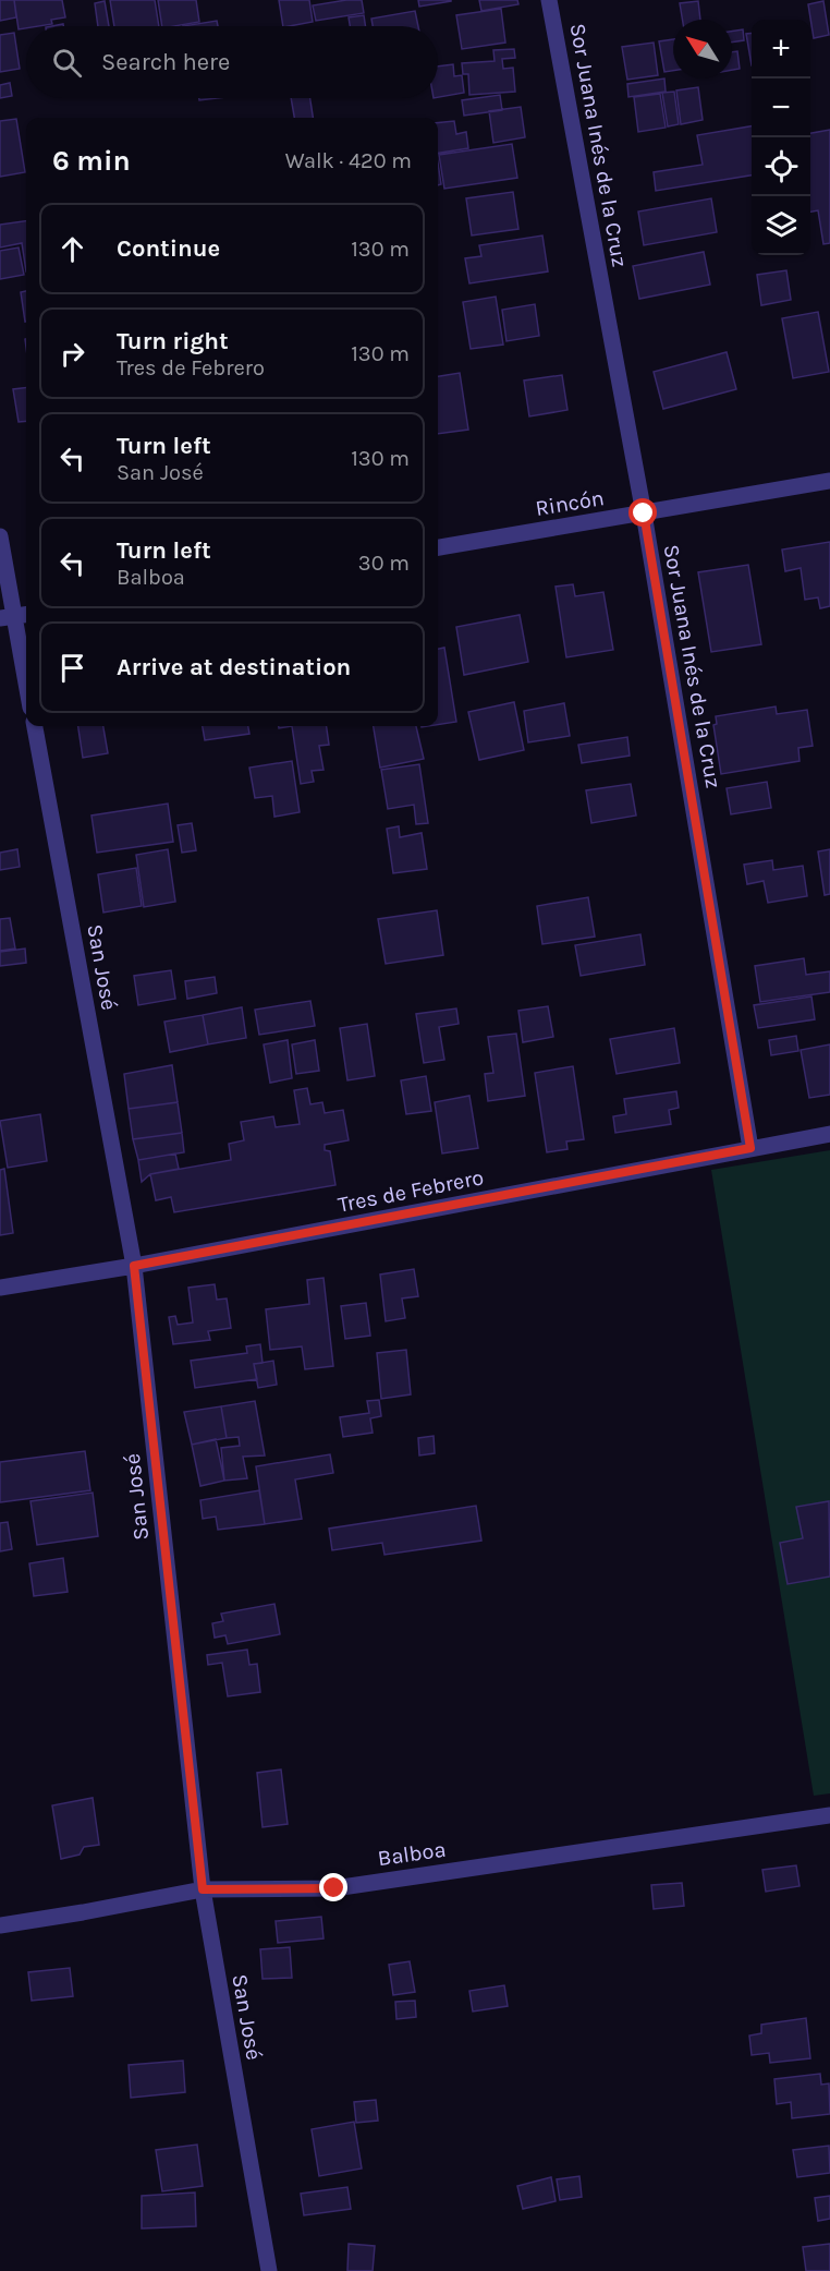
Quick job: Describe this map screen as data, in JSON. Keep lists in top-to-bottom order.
{
  "streets": {
    "street": [
      "Sor Juana Inés de la Cruz",
      "Rincón",
      "San José",
      "Tres de Febrero",
      "Balboa"
    ]
  },
  "crossings": [
    ["Sor Juana Inés de la Cruz", "Rincón"],
    ["Sor Juana Inés de la Cruz", "Tres de Febrero"],
    ["San José", "Tres de Febrero"],
    ["San José", "Balboa"]
  ],
  "north": "top left",
  "page": {
    "map_buttons": ["+", "−"],
    "search": "Search here",
    "heading": ["6 min", "Walk · 420 m"],
    "list": [
      ["Continue", "130 m"],
      ["Turn right", "Tres de Febrero", "130 m"],
      ["Turn left", "San José", "130 m"],
      ["Turn left", "Balboa", "30 m"],
      "Arrive at destination"
    ]
  }
}
